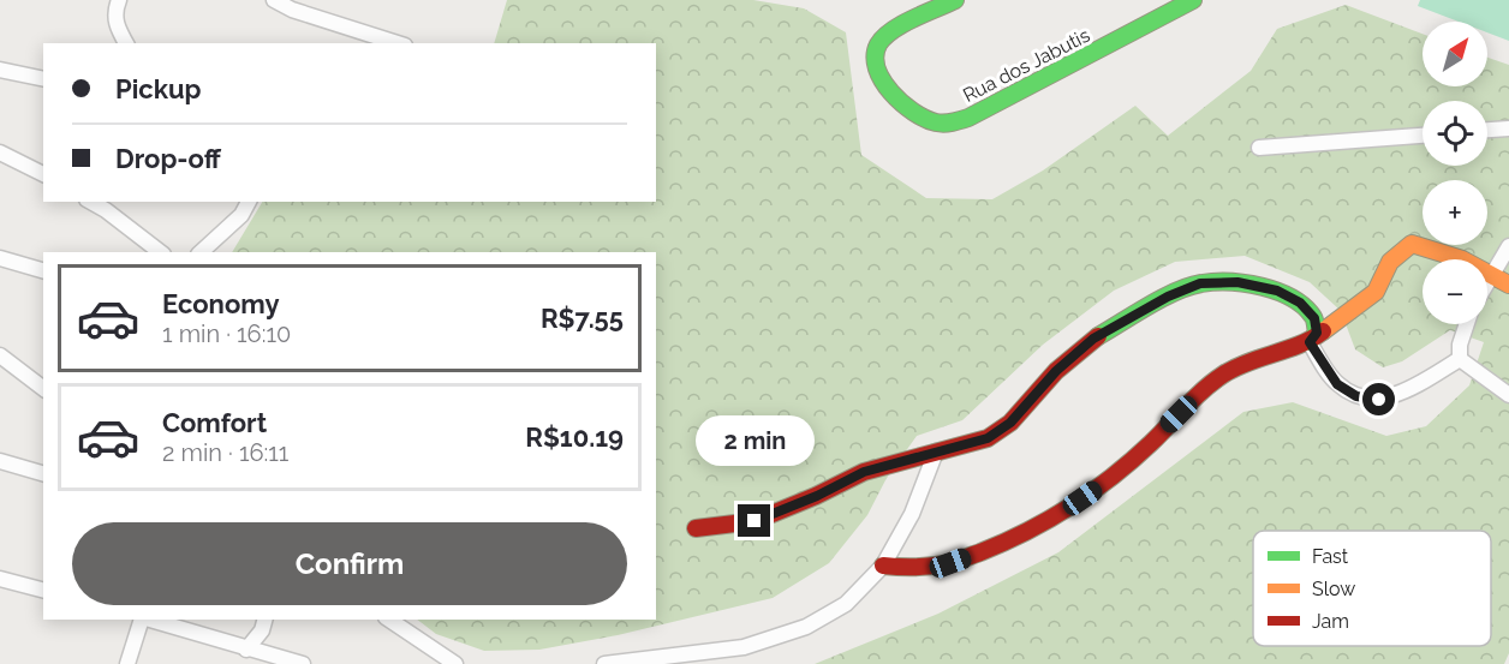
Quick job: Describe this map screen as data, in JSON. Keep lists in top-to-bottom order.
{
  "streets": {
    "street": ["Rua dos Jabutis"]
  },
  "legend": ["Fast", "Slow", "Jam"],
  "north": "top right",
  "page": {
    "map_buttons": ["+", "−"],
    "banner": ["Pickup", "Drop-off"],
    "list": [
      {
        "name": "Economy",
        "note": "1 min · 16:10",
        "value": "R$7.55"
      },
      {
        "name": "Comfort",
        "note": "2 min · 16:11",
        "value": "R$10.19"
      }
    ],
    "bubble": "2 min",
    "buttons": "Confirm"
  }
}
